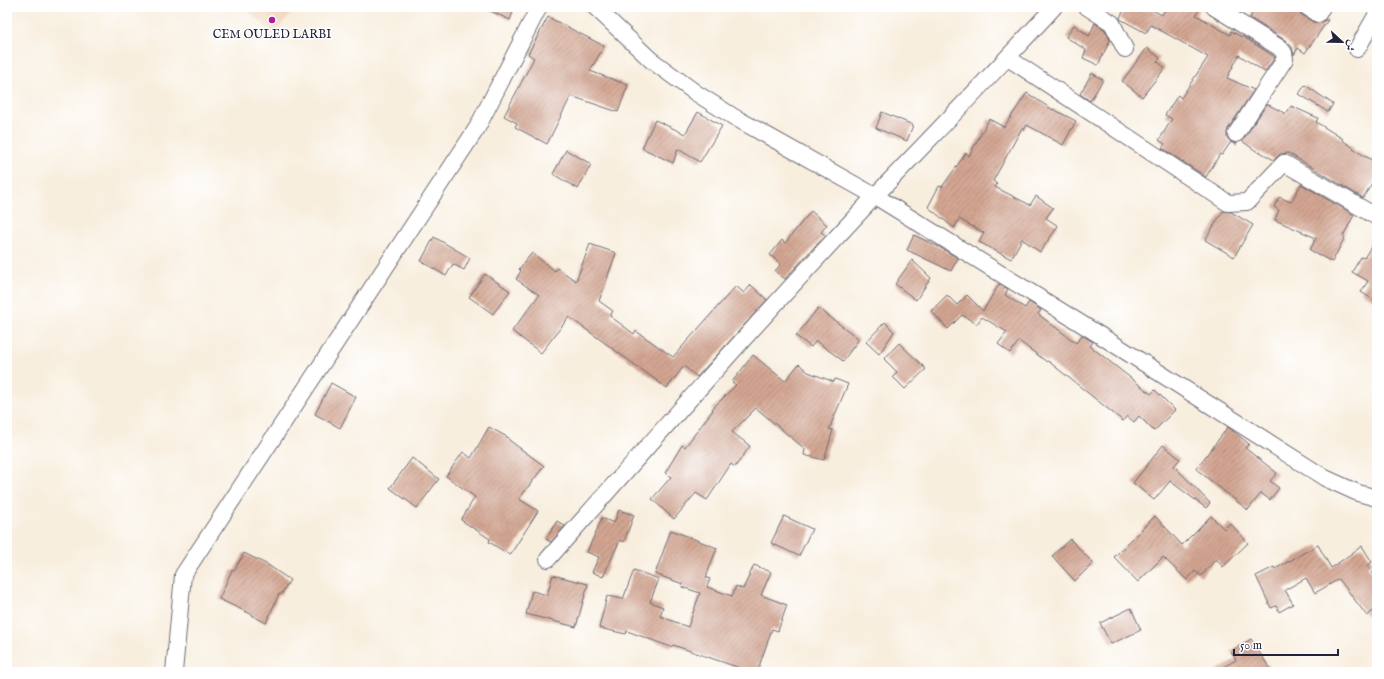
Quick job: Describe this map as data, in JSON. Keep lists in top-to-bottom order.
{
  "places": ["CEM OULED LARBI"],
  "scale_bar": "50 m",
  "north": "right"
}
